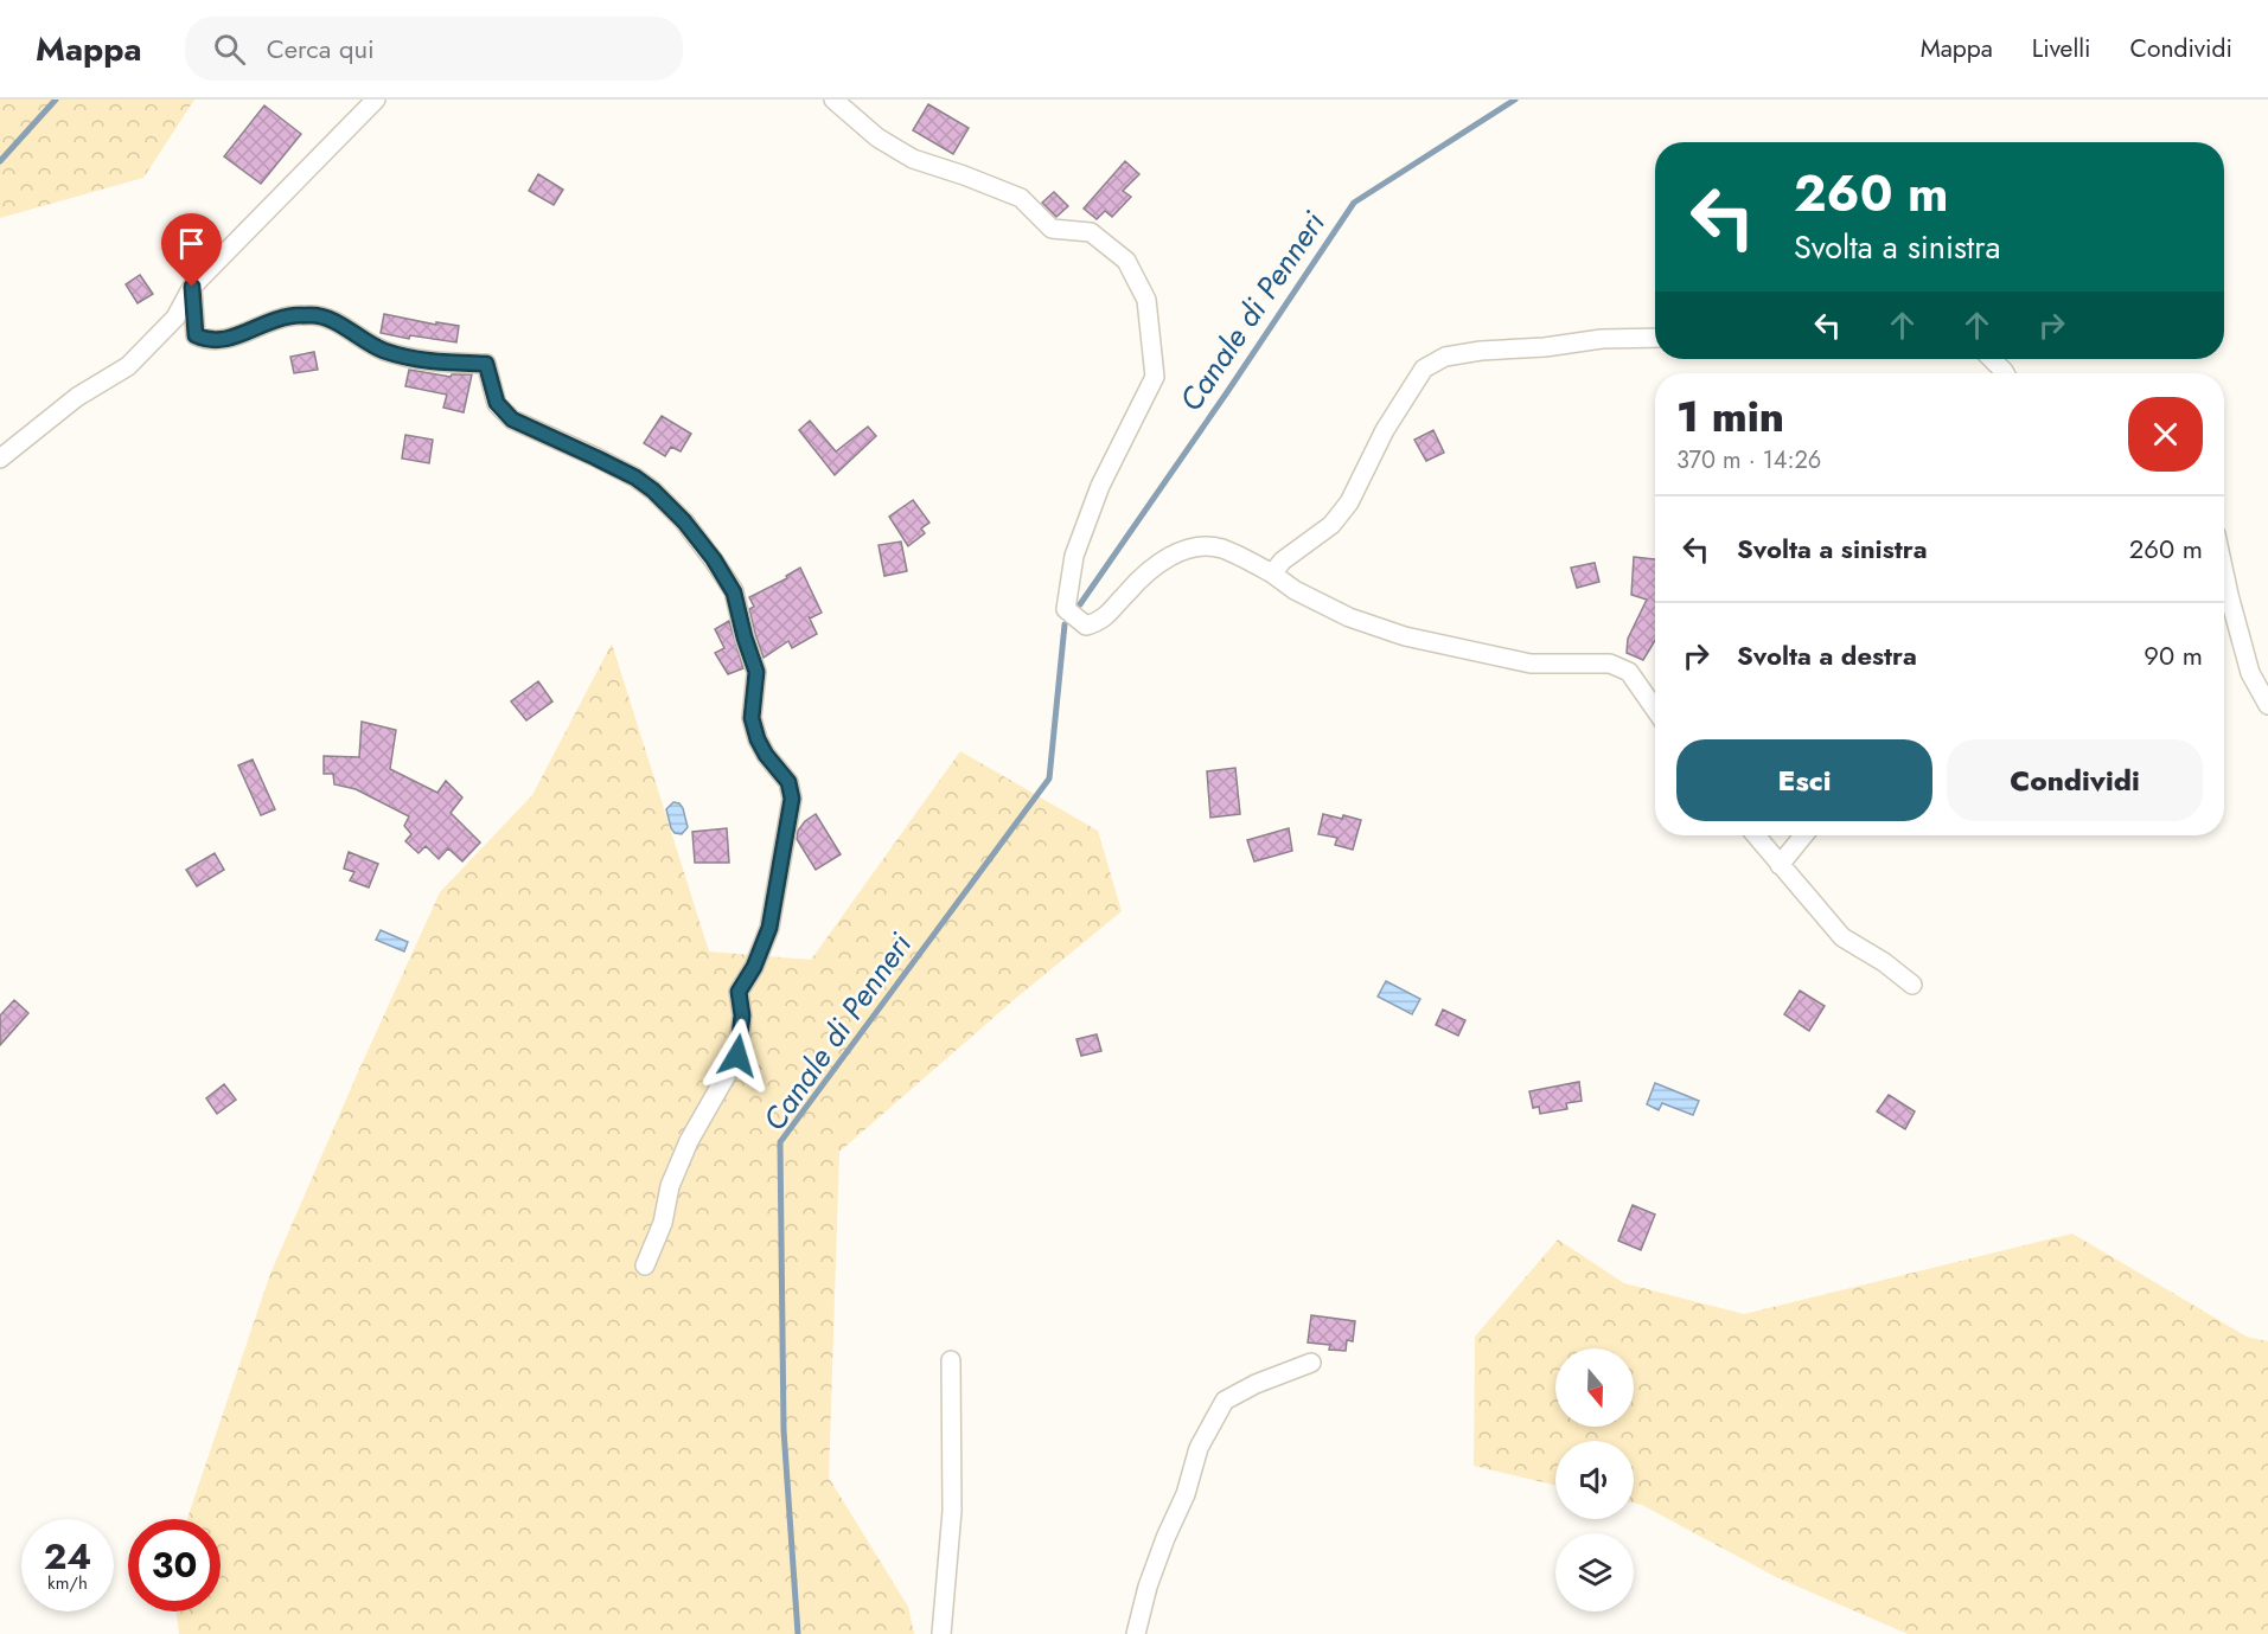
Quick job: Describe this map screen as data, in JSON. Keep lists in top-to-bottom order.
{
  "water": ["Canale di Penneri"],
  "north": "bottom",
  "page": {
    "header": "Mappa",
    "search": "Cerca qui",
    "nav": ["Mappa", "Livelli", "Condividi"],
    "turn": ["260 m", "Svolta a sinistra"],
    "heading": ["1 min", "370 m · 14:26"],
    "list": [
      {
        "name": "Svolta a sinistra",
        "value": "260 m"
      },
      {
        "name": "Svolta a destra",
        "value": "90 m"
      }
    ],
    "buttons": ["Esci", "Condividi"],
    "speed": "24 km/h",
    "limit": "30"
  }
}
